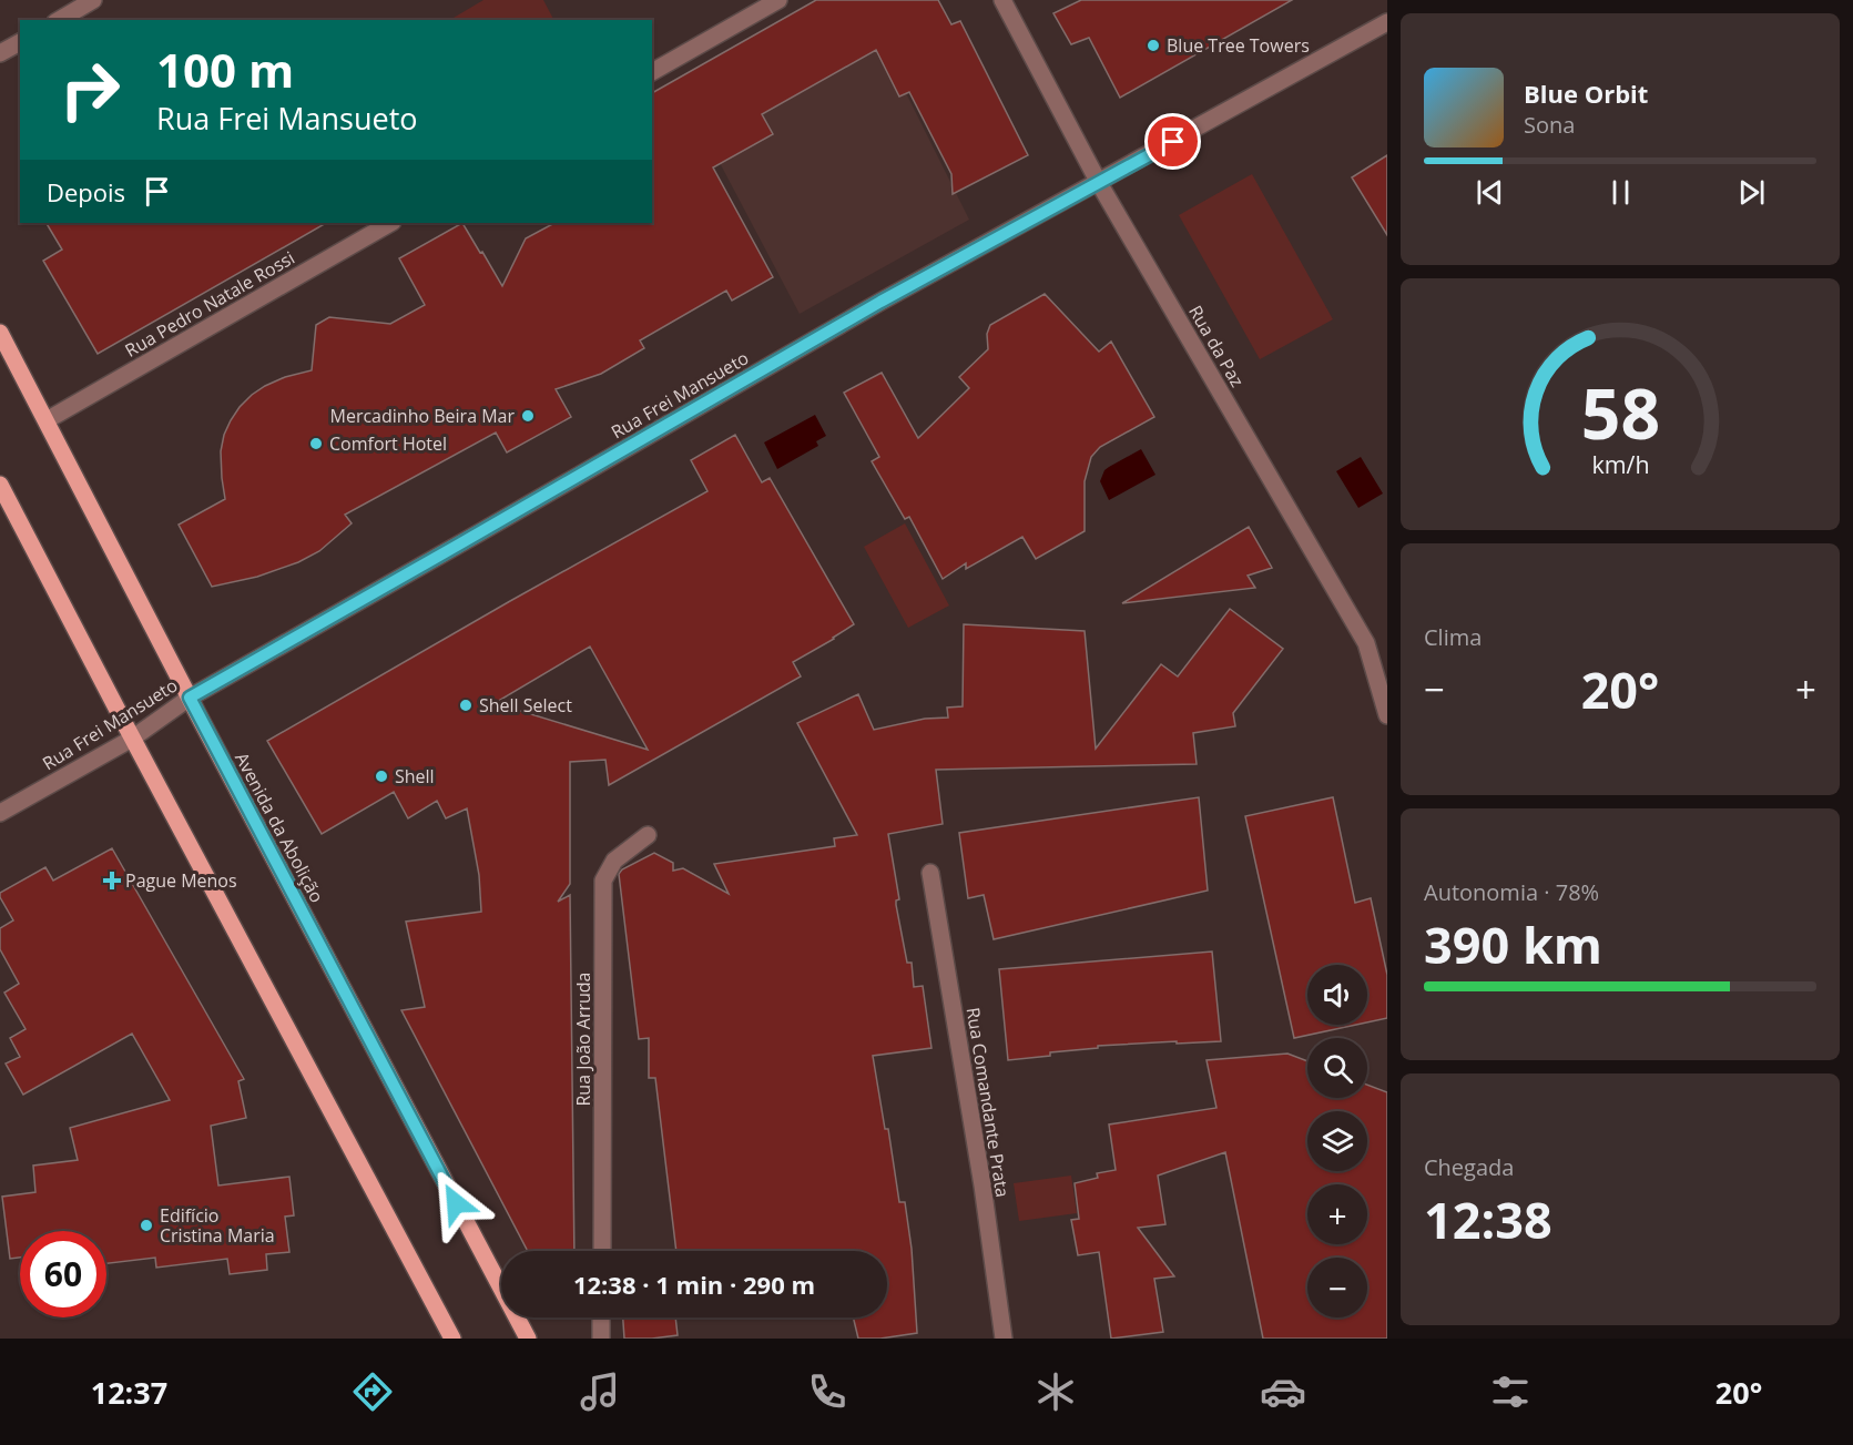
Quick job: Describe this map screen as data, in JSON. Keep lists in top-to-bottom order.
{
  "streets": {
    "main road": ["Avenida da Abolição"],
    "street": [
      "Rua Pedro Natale Rossi",
      "Rua da Paz",
      "Rua Frei Mansueto",
      "Rua João Arruda",
      "Rua Comandante Prata"
    ]
  },
  "crossings": [
    ["Rua Pedro Natale Rossi", "Avenida da Abolição"],
    ["Rua da Paz", "Rua Frei Mansueto"],
    ["Rua Frei Mansueto", "Avenida da Abolição"]
  ],
  "places": {
    "other": [
      "Blue Tree Towers",
      "Mercadinho Beira Mar",
      "Comfort Hotel",
      "Shell Select",
      "Shell",
      "Edifício Cristina Maria"
    ],
    "health": ["Pague Menos"]
  },
  "page": {
    "turn": ["100 m", "Rua Frei Mansueto"],
    "song": ["Blue Orbit", "Sona"],
    "then": "Depois",
    "tile": [
      "Clima",
      ["Autonomia · 78%", "390 km"],
      ["Chegada", "12:38"]
    ],
    "heat": ["−", "20°", "+"],
    "map_buttons": ["+", "−"],
    "limit": "60",
    "trip": "12:38 · 1 min · 290 m",
    "tabs": ["12:37", "20°"],
    "gauge": ["58", "km/h"]
  }
}
